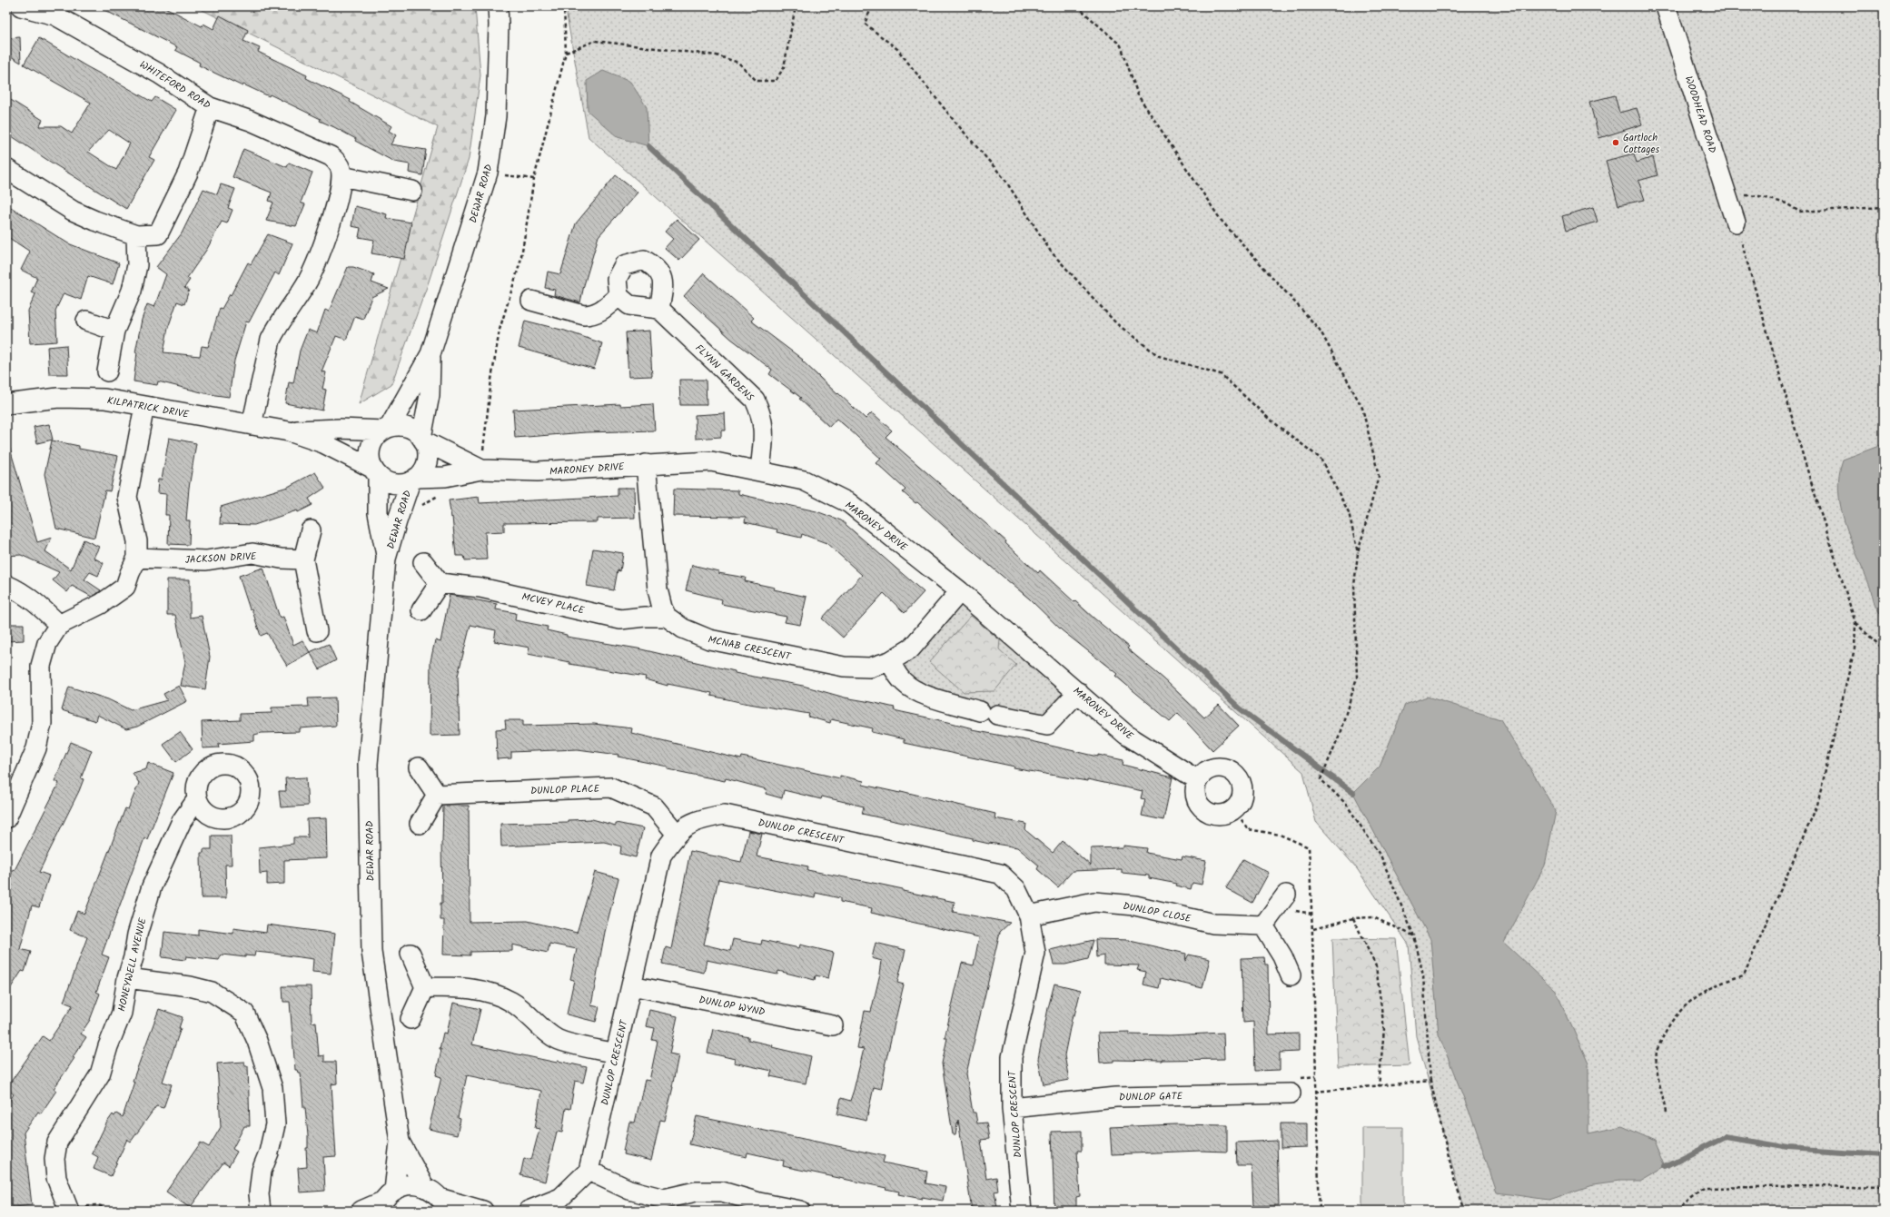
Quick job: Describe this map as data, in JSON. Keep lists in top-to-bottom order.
{
  "streets": {
    "street": [
      "WHITEFORD ROAD",
      "WOODHEAD ROAD",
      "DEWAR ROAD",
      "FLYNN GARDENS",
      "KILPATRICK DRIVE",
      "MARONEY DRIVE",
      "JACKSON DRIVE",
      "MCVEY PLACE",
      "MCNAB CRESCENT",
      "DUNLOP PLACE",
      "DUNLOP CRESCENT",
      "DUNLOP CLOSE",
      "HONEYWELL AVENUE",
      "DUNLOP WYND",
      "DUNLOP GATE"
    ]
  },
  "crossings": [
    ["DEWAR ROAD", "KILPATRICK DRIVE"],
    ["DEWAR ROAD", "MARONEY DRIVE"],
    ["FLYNN GARDENS", "MARONEY DRIVE"],
    ["KILPATRICK DRIVE", "MARONEY DRIVE"],
    ["MARONEY DRIVE", "MCNAB CRESCENT"],
    ["MCVEY PLACE", "MCNAB CRESCENT"],
    ["DUNLOP PLACE", "DUNLOP CRESCENT"],
    ["DUNLOP CRESCENT", "DUNLOP CLOSE"],
    ["DUNLOP CRESCENT", "DUNLOP WYND"],
    ["DUNLOP CRESCENT", "DUNLOP GATE"]
  ],
  "places": ["Gartloch Cottages"]
}
